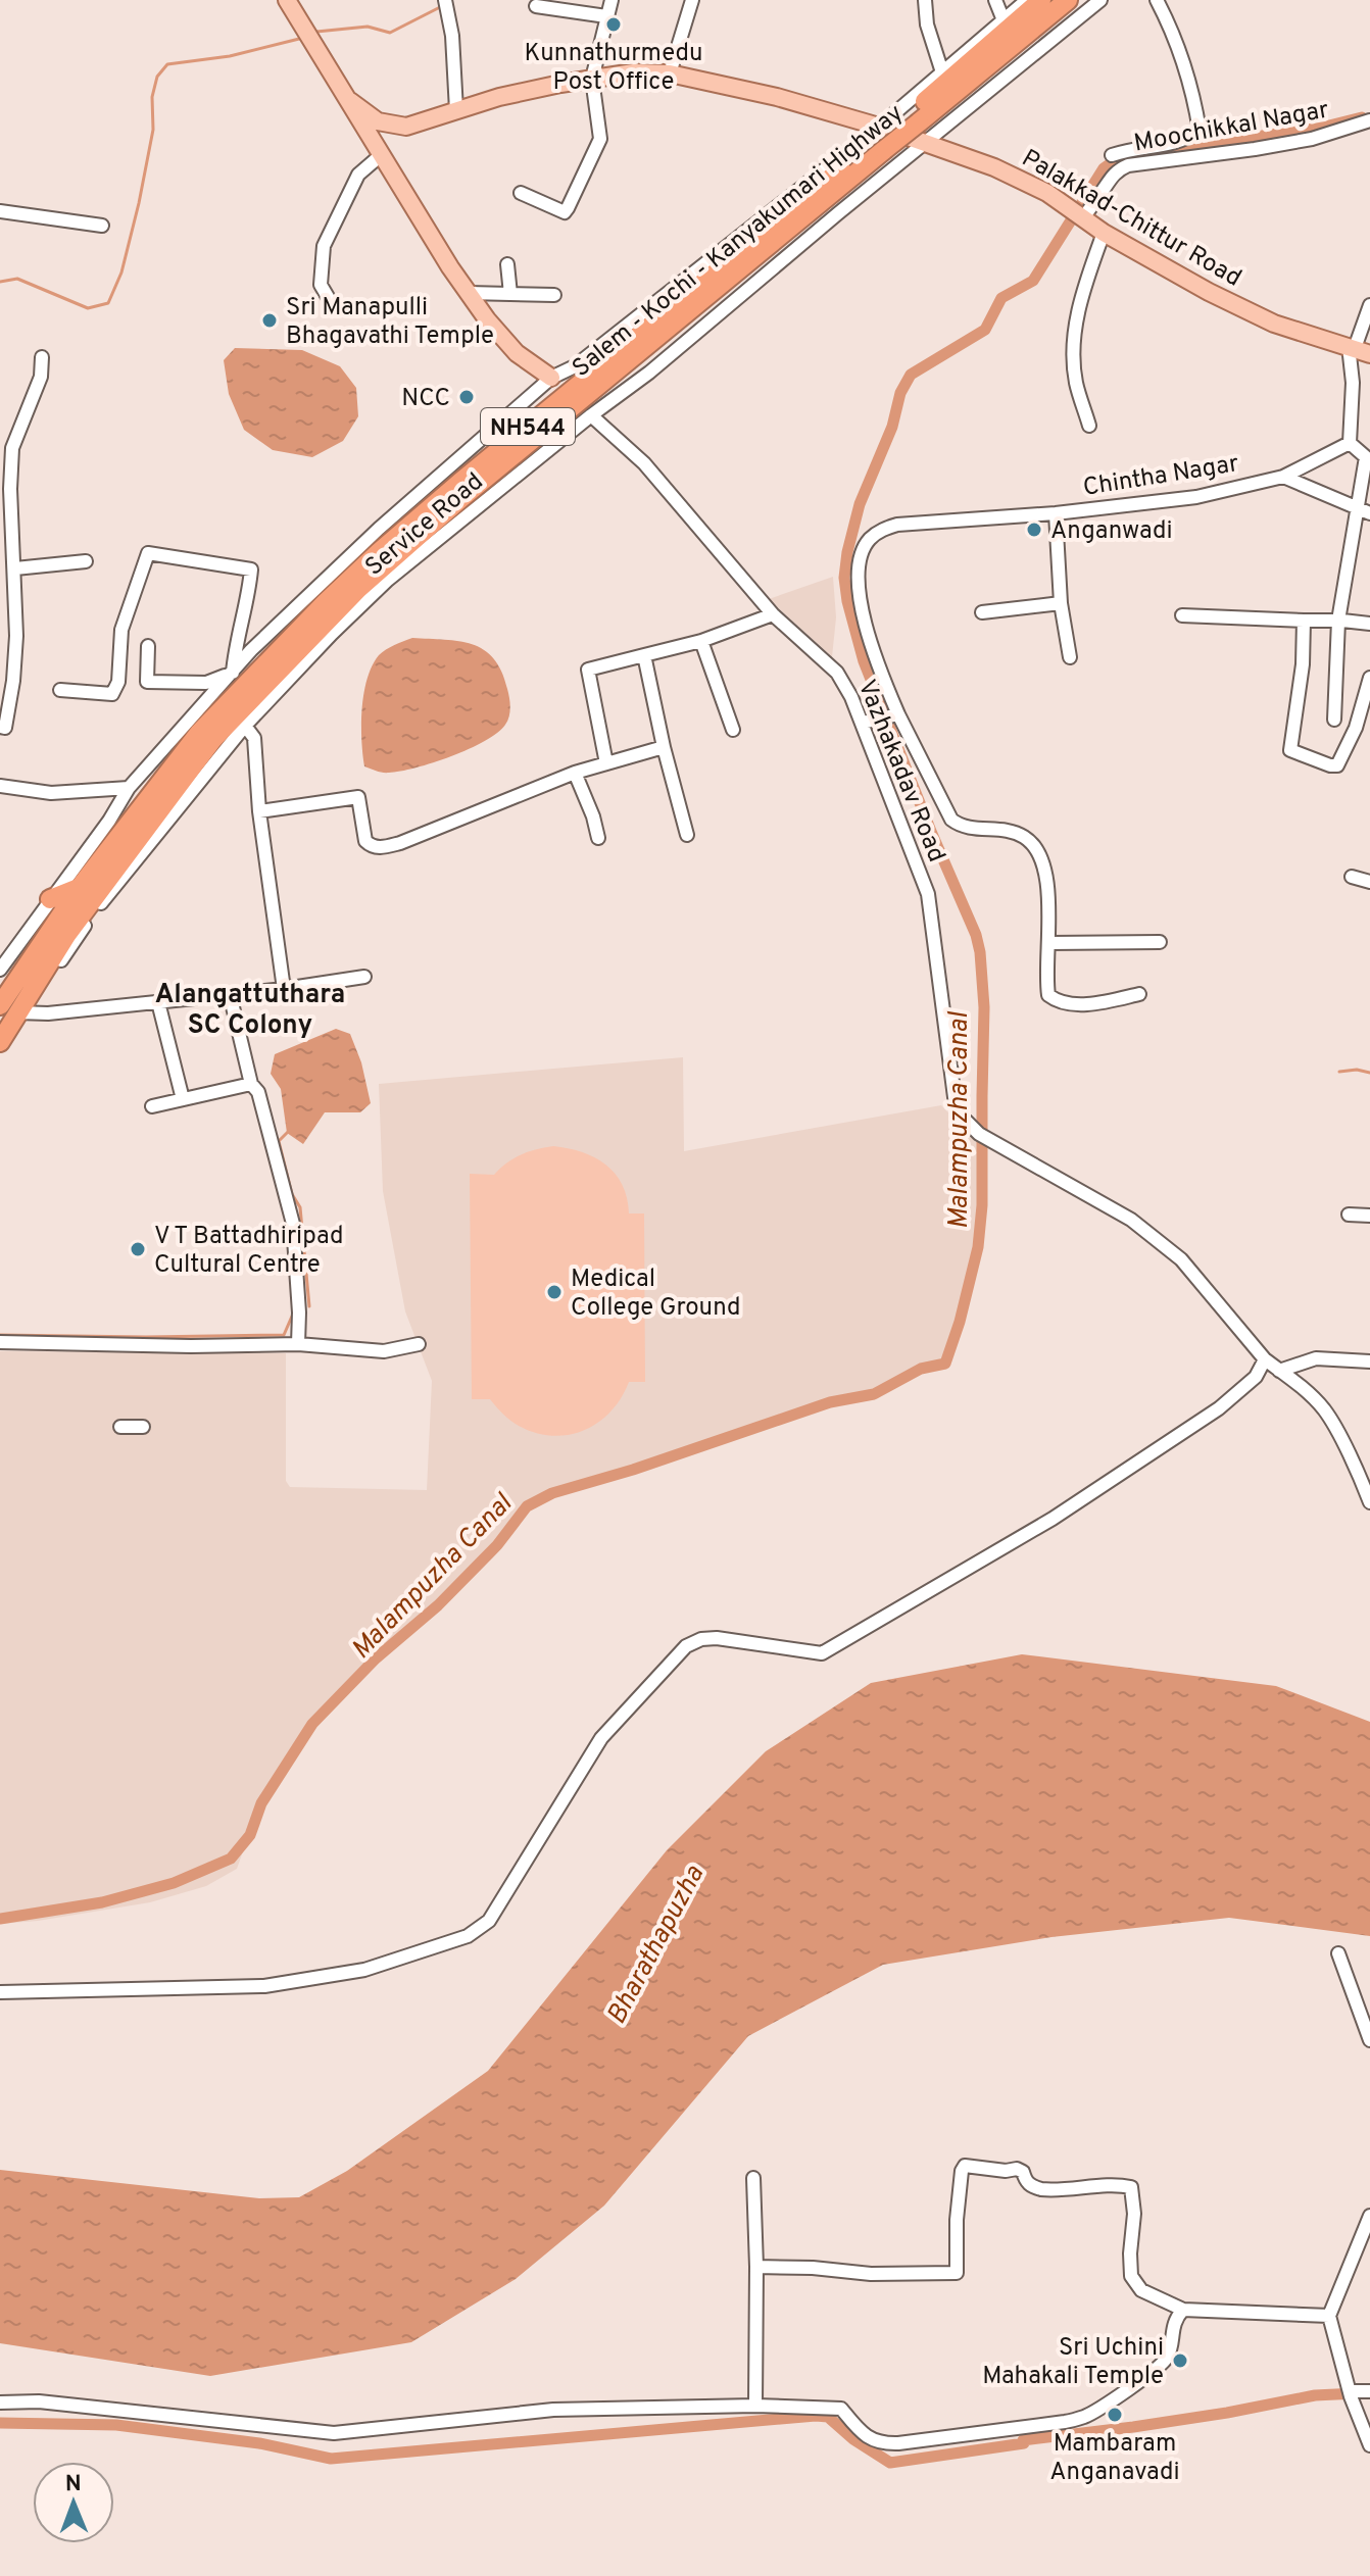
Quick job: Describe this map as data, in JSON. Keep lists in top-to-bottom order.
{
  "streets": {
    "highway": ["Salem - Kochi - Kanyakumari Highway", "NH544"],
    "main road": ["Palakkad-Chittur Road"],
    "street": [
      "Moochikkal Nagar",
      "Chintha Nagar",
      "Service Road",
      "Vazhakadav Road"
    ]
  },
  "crossings": [
    ["Moochikkal Nagar", "Palakkad-Chittur Road"],
    ["Palakkad-Chittur Road", "Salem - Kochi - Kanyakumari Highway"],
    ["Palakkad-Chittur Road", "Service Road"],
    ["Salem - Kochi - Kanyakumari Highway", "Service Road"],
    ["Service Road", "Vazhakadav Road"]
  ],
  "districts": ["Alangattuthara SC Colony"],
  "water": ["Malampuzha Canal", "Bharathapuzha"],
  "places": [
    "Kunnathurmedu Post Office",
    "Sri Manapulli Bhagavathi Temple",
    "NCC",
    "Anganwadi",
    "V T Battadhiripad Cultural Centre",
    "Medical College Ground",
    "Sri Uchini Mahakali Temple",
    "Mambaram Anganavadi"
  ],
  "north": "top"
}
